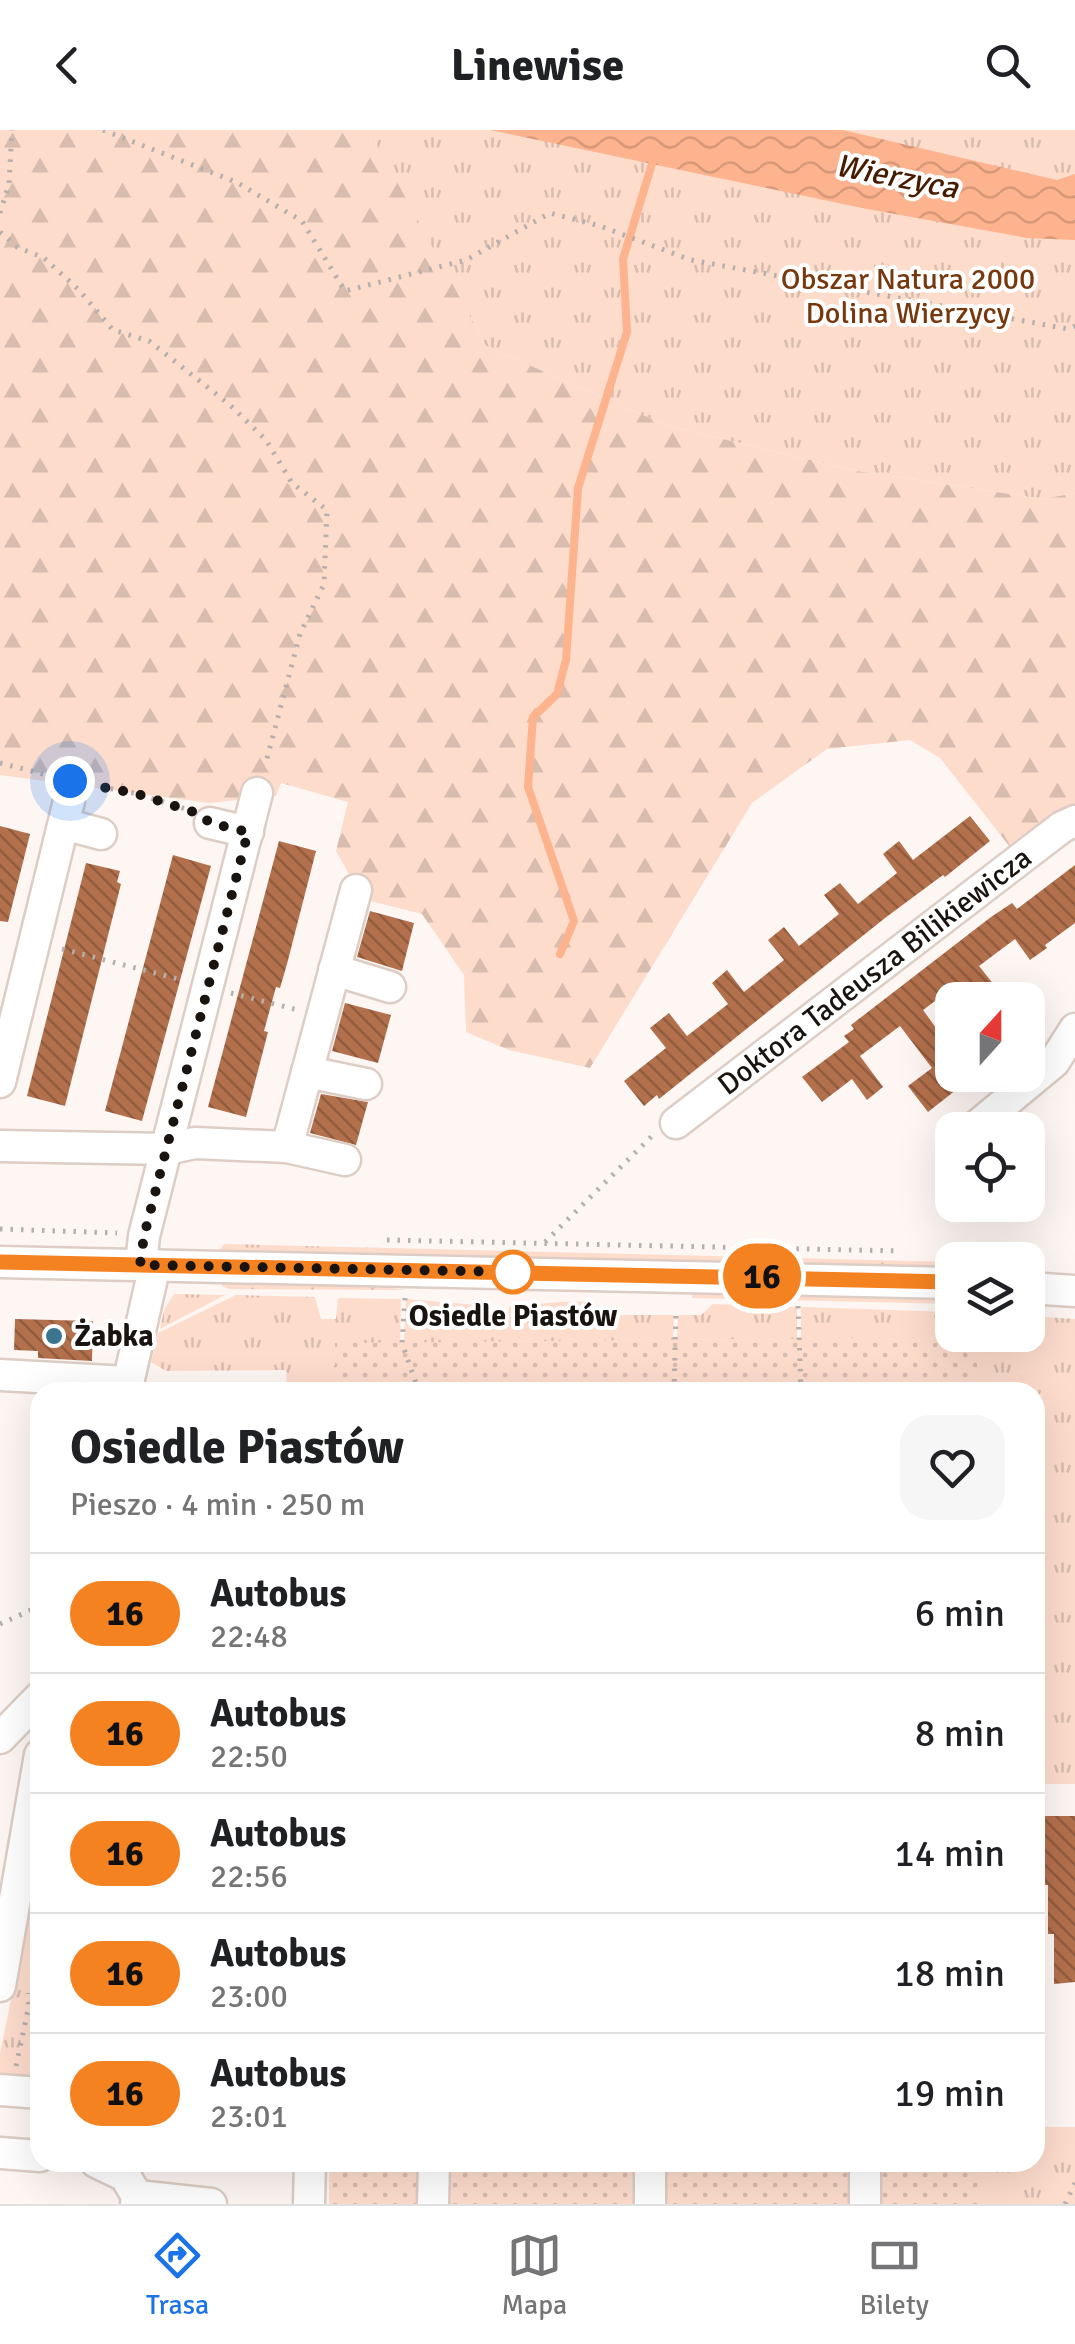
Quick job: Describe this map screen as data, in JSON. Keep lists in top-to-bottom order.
{
  "streets": {
    "street": ["Doktora Tadeusza Bilikiewicza"]
  },
  "water": ["Wierzyca"],
  "parks": ["Obszar Natura 2000 Dolina Wierzycy"],
  "places": ["Osiedle Piastów", "Żabka"],
  "lines": ["bus line 16"],
  "north": "top",
  "page": {
    "header": "Linewise",
    "on_map": "16",
    "heading": ["Osiedle Piastów", "Pieszo · 4 min · 250 m"],
    "list": [
      {
        "mark": "16",
        "name": "Autobus",
        "note": "22:48",
        "value": "6 min"
      },
      {
        "mark": "16",
        "name": "Autobus",
        "note": "22:50",
        "value": "8 min"
      },
      {
        "mark": "16",
        "name": "Autobus",
        "note": "22:56",
        "value": "14 min"
      },
      {
        "mark": "16",
        "name": "Autobus",
        "note": "23:00",
        "value": "18 min"
      },
      {
        "mark": "16",
        "name": "Autobus",
        "note": "23:01",
        "value": "19 min"
      }
    ],
    "tabs": ["Trasa", "Mapa", "Bilety"]
  }
}
